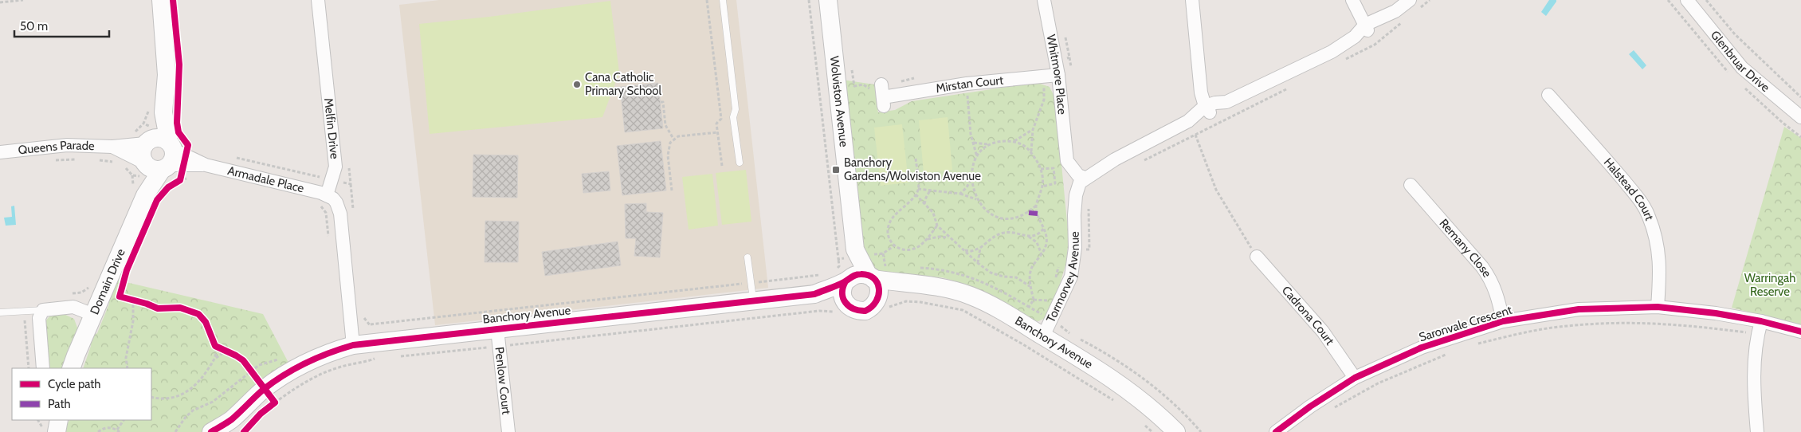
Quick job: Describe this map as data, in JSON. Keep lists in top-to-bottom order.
{
  "streets": {
    "street": [
      "Glenbruar Drive",
      "Whitmore Place",
      "Mirstan Court",
      "Wolviston Avenue",
      "Melfin Drive",
      "Queens Parade",
      "Armadale Place",
      "Halstead Court",
      "Remany Close",
      "Tormorvey Avenue",
      "Domain Drive",
      "Banchory Avenue",
      "Cadrona Court",
      "Saronvale Crescent",
      "Penlow Court"
    ]
  },
  "crossings": [
    ["Whitmore Place", "Mirstan Court"],
    ["Whitmore Place", "Tormorvey Avenue"],
    ["Wolviston Avenue", "Banchory Avenue"],
    ["Melfin Drive", "Armadale Place"],
    ["Queens Parade", "Armadale Place"],
    ["Queens Parade", "Domain Drive"],
    ["Halstead Court", "Saronvale Crescent"],
    ["Remany Close", "Saronvale Crescent"],
    ["Tormorvey Avenue", "Banchory Avenue"],
    ["Banchory Avenue", "Penlow Court"],
    ["Cadrona Court", "Saronvale Crescent"]
  ],
  "parks": ["Warringah Reserve"],
  "places": {
    "other": ["Cana Catholic Primary School"],
    "transit": ["Banchory Gardens/Wolviston Avenue"]
  },
  "legend": ["Cycle path", "Path"],
  "scale_bar": "50 m"
}
